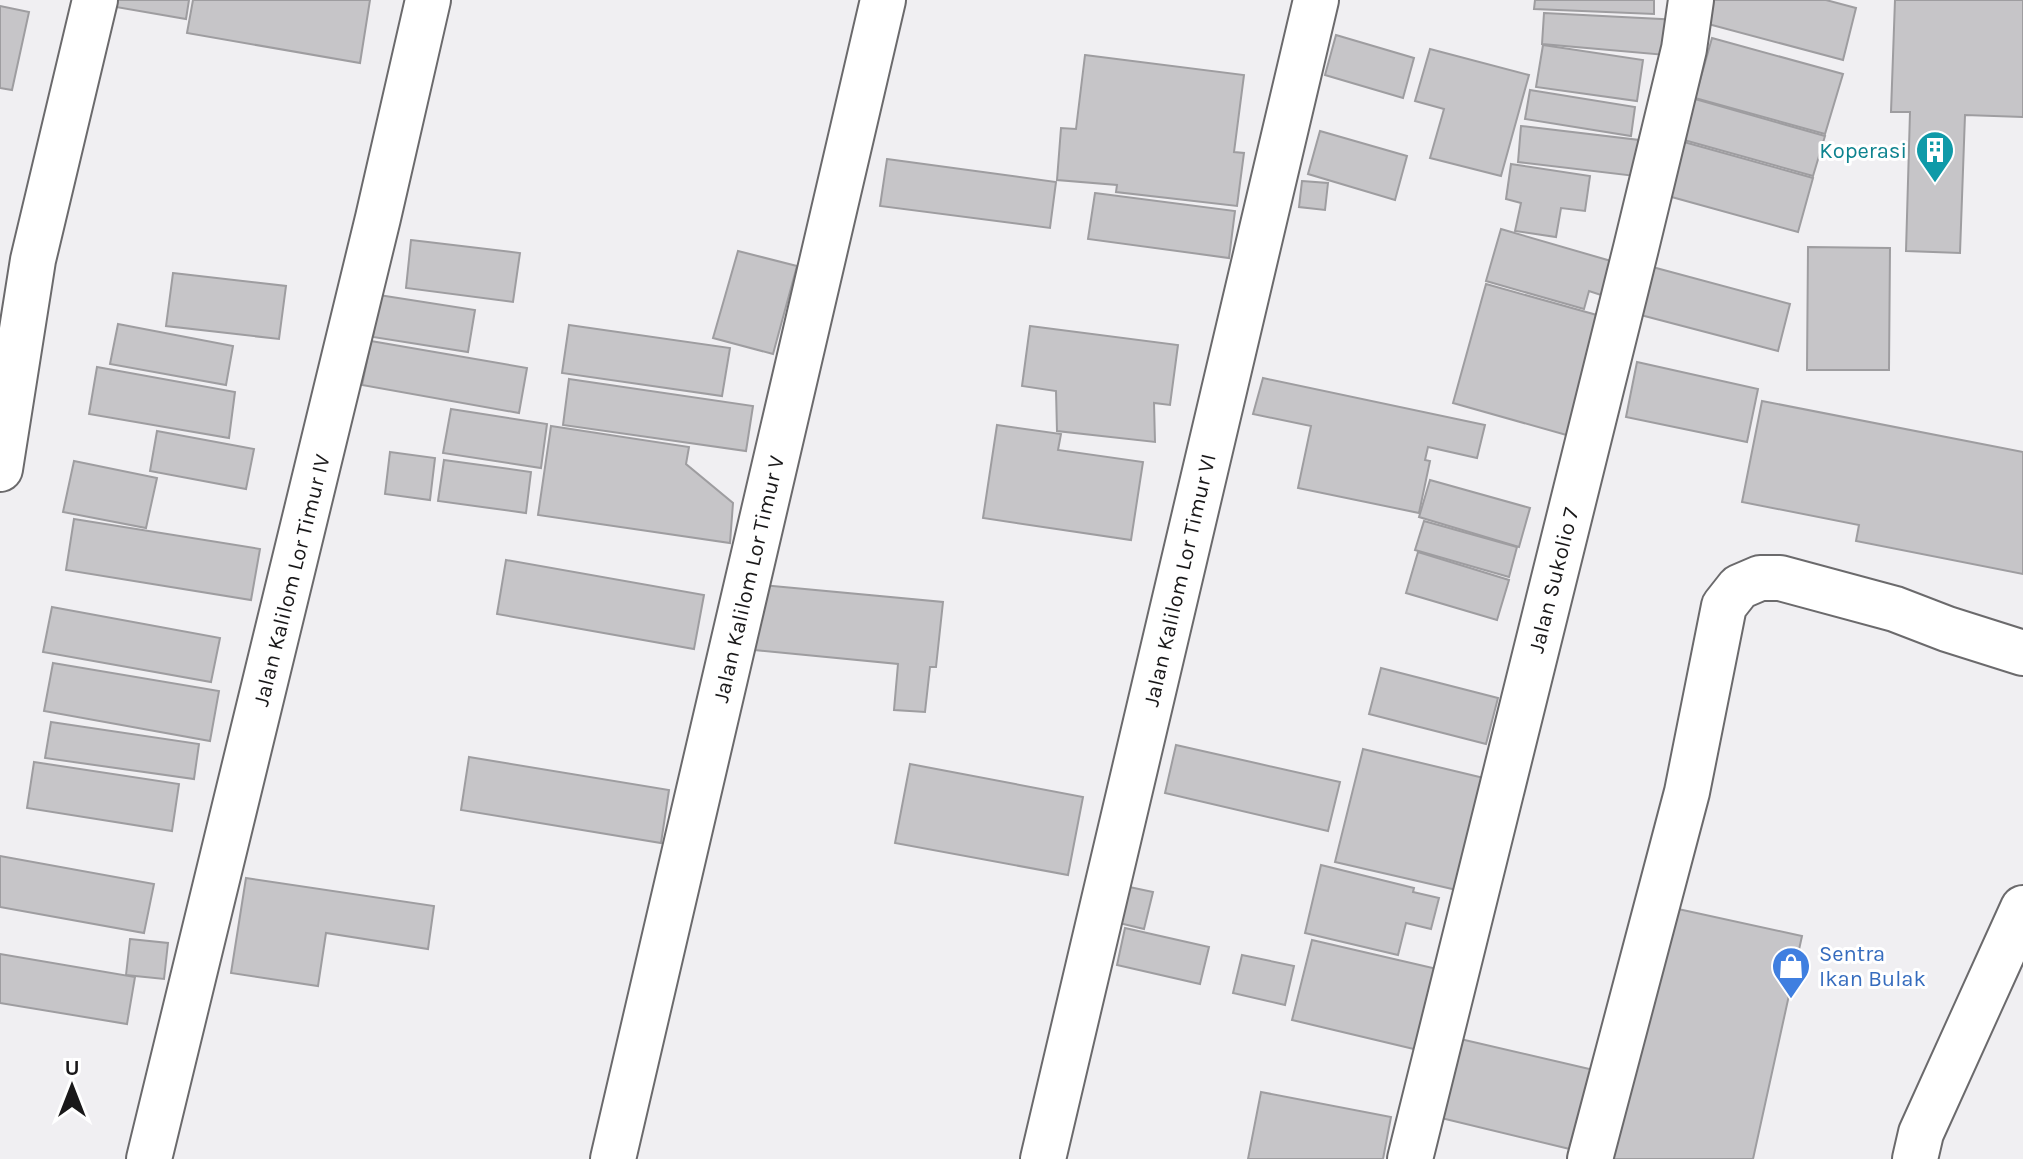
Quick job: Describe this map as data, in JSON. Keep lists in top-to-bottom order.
{
  "streets": {
    "street": [
      "Jalan Kalilom Lor Timur V",
      "Jalan Kalilom Lor Timur IV",
      "Jalan Kalilom Lor Timur VI",
      "Jalan Sukolio 7"
    ]
  },
  "places": {
    "building": ["Koperasi"],
    "shop": ["Sentra Ikan Bulak"]
  },
  "north": "top"
}
